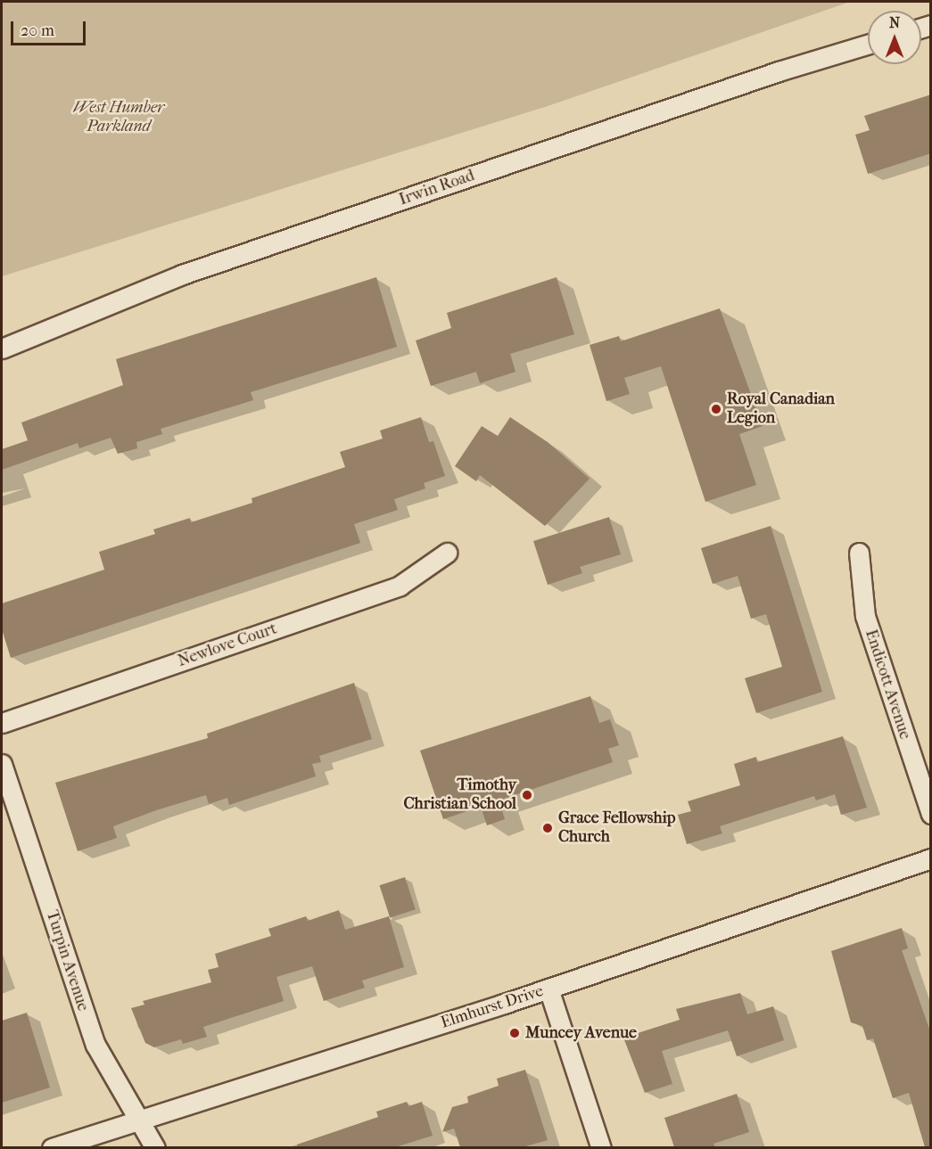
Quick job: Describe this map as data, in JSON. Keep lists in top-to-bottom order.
{
  "streets": {
    "street": [
      "Irwin Road",
      "Newlove Court",
      "Endicott Avenue",
      "Turpin Avenue",
      "Elmhurst Drive"
    ]
  },
  "crossings": [
    ["Turpin Avenue", "Elmhurst Drive"]
  ],
  "parks": ["West Humber Parkland"],
  "places": [
    "Royal Canadian Legion",
    "Timothy Christian School",
    "Grace Fellowship Church",
    "Muncey Avenue"
  ],
  "scale_bar": "20 m",
  "north": "top"
}
